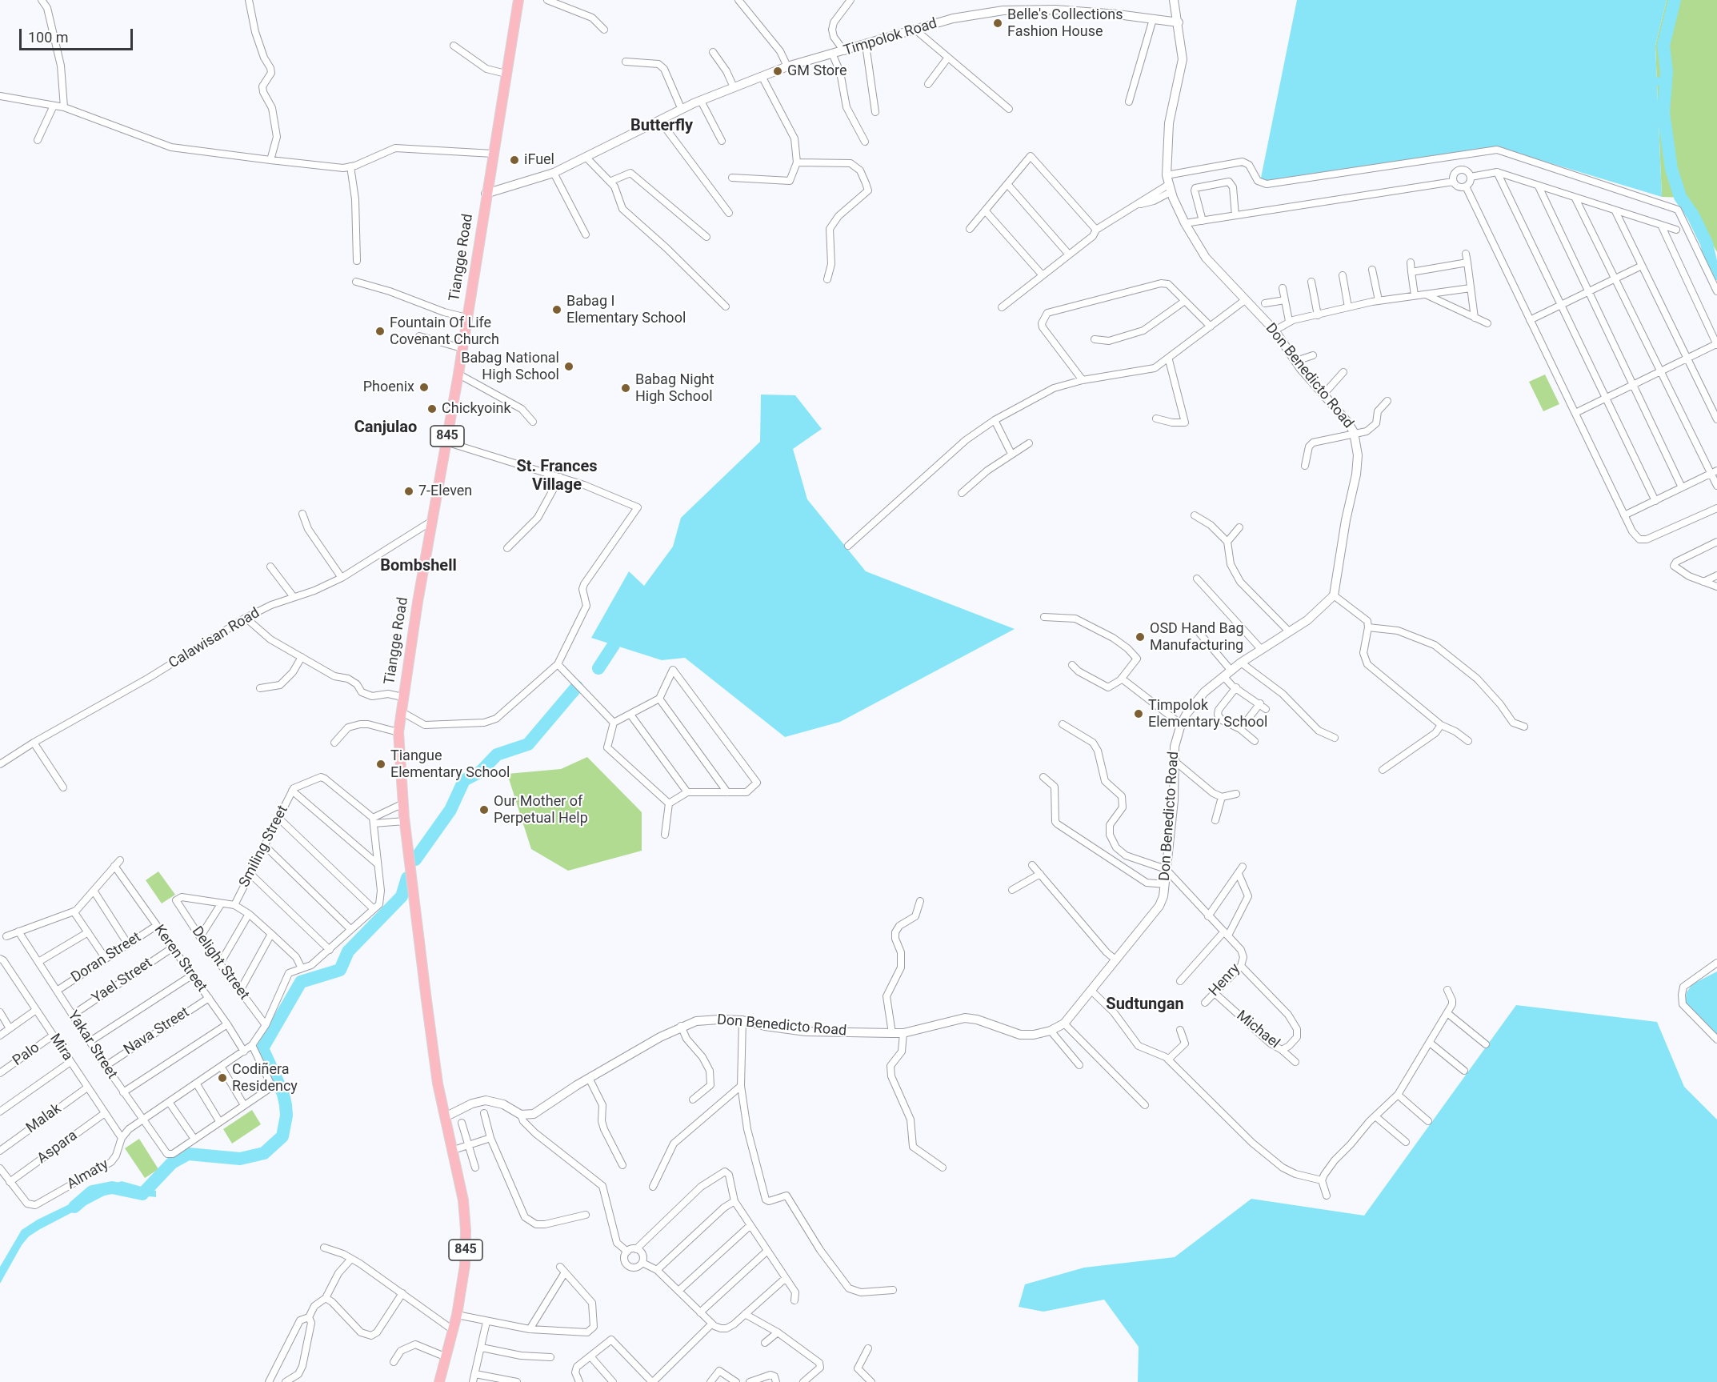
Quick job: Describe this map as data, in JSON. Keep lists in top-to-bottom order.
{
  "streets": {
    "main road": ["Tiangge Road", "845"],
    "street": [
      "Timpolok Road",
      "Don Benedicto Road",
      "Calawisan Road",
      "Smiling Street",
      "Doran Street",
      "Keren Street",
      "Delight Street",
      "Henry",
      "Yael Street",
      "Michael",
      "Nava Street",
      "Yakar Street",
      "Mira",
      "Palo",
      "Malak",
      "Aspara",
      "Almaty"
    ]
  },
  "crossings": [
    ["Timpolok Road", "Tiangge Road"],
    ["Timpolok Road", "Don Benedicto Road"],
    ["Tiangge Road", "845"],
    ["Tiangge Road", "Calawisan Road"],
    ["Doran Street", "Keren Street"],
    ["Doran Street", "Yakar Street"],
    ["Keren Street", "Yael Street"],
    ["Keren Street", "Nava Street"],
    ["Keren Street", "Almaty"],
    ["Delight Street", "Almaty"],
    ["Henry", "Michael"],
    ["Yael Street", "Yakar Street"],
    ["Nava Street", "Yakar Street"],
    ["Yakar Street", "Almaty"],
    ["Mira", "Palo"],
    ["Mira", "Malak"],
    ["Mira", "Aspara"],
    ["Mira", "Almaty"],
    ["Aspara", "Almaty"]
  ],
  "districts": [
    "Butterfly",
    "Canjulao",
    "St. Frances Village",
    "Bombshell",
    "Sudtungan"
  ],
  "places": [
    "Belle's Collections Fashion House",
    "GM Store",
    "iFuel",
    "Babag I Elementary School",
    "Fountain Of Life Covenant Church",
    "Babag National High School",
    "Phoenix",
    "Babag Night High School",
    "Chickyoink",
    "7-Eleven",
    "OSD Hand Bag Manufacturing",
    "Timpolok Elementary School",
    "Tiangue Elementary School",
    "Our Mother of Perpetual Help",
    "Codiñera Residency"
  ],
  "scale_bar": "100 m"
}
